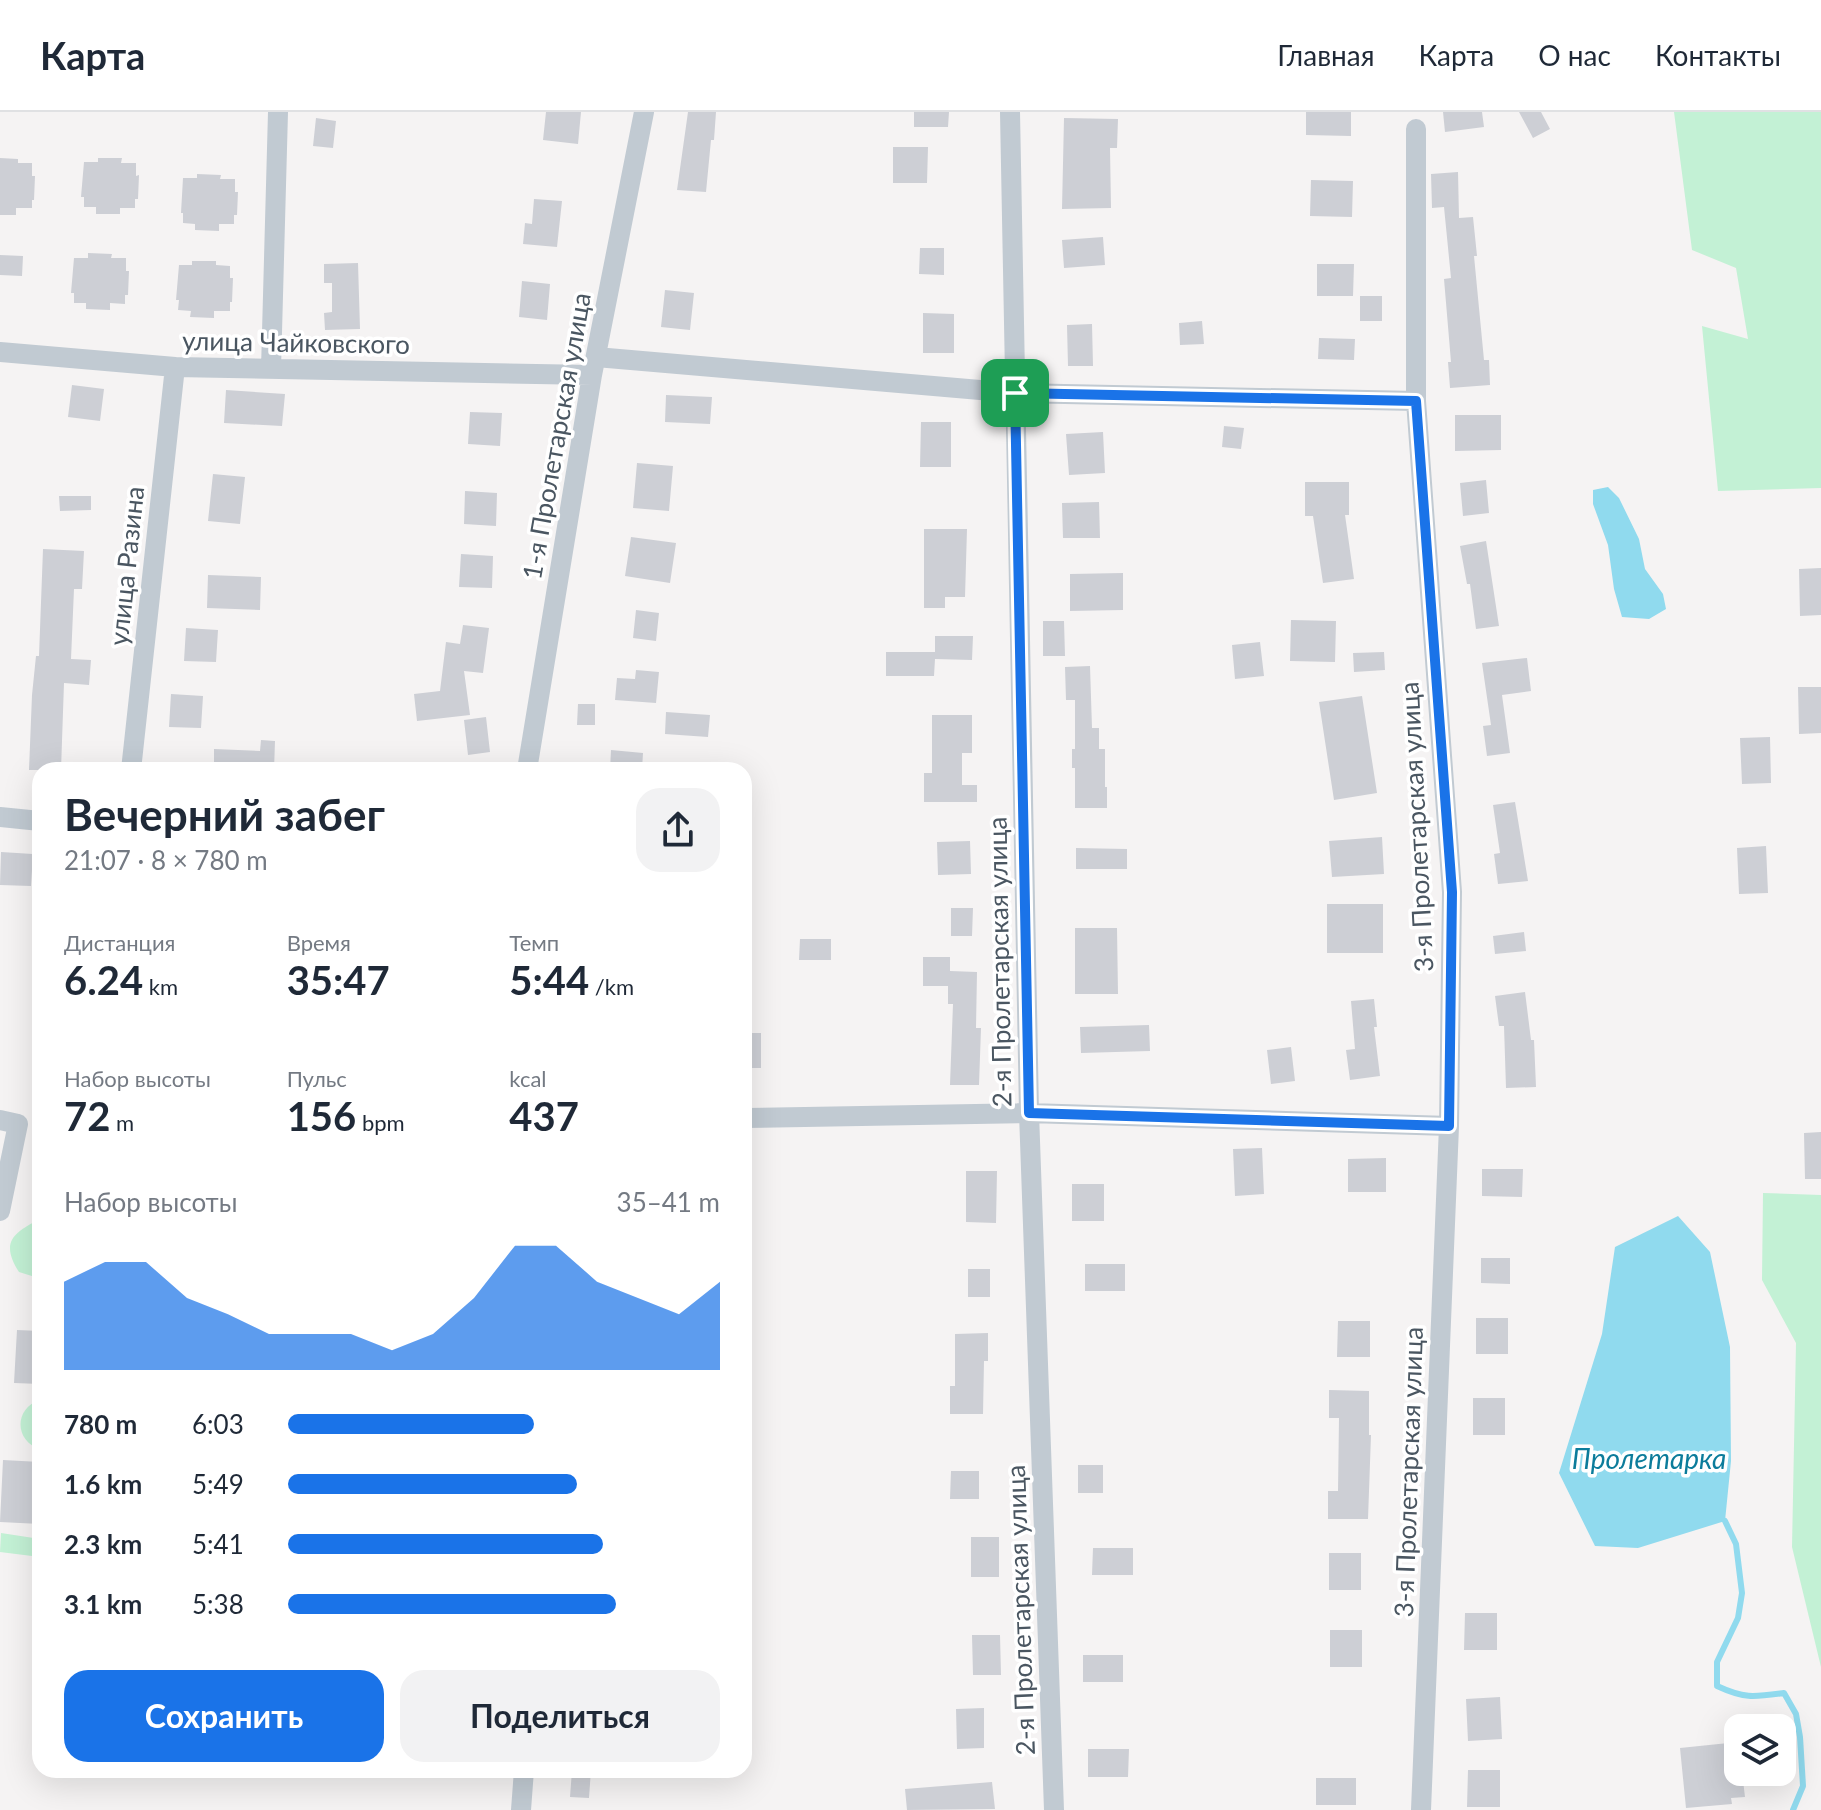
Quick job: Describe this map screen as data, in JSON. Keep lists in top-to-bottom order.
{
  "streets": {
    "street": [
      "улица Чайковского",
      "1-я Пролетарская улица",
      "улица Разина",
      "3-я Пролетарская улица",
      "2-я Пролетарская улица"
    ]
  },
  "crossings": [
    ["улица Чайковского", "1-я Пролетарская улица"],
    ["улица Чайковского", "улица Разина"],
    ["улица Чайковского", "3-я Пролетарская улица"],
    ["улица Чайковского", "2-я Пролетарская улица"]
  ],
  "water": ["Пролетарка"],
  "page": {
    "header": "Карта",
    "nav": [
      "Главная",
      "Карта",
      "О нас",
      "Контакты"
    ],
    "heading": ["Вечерний забег", "21:07 · 8 × 780 m"],
    "stats": [
      ["Дистанция", "6.24 km"],
      ["Время", "35:47"],
      ["Темп", "5:44 /km"],
      ["Набор высоты", "72 m"],
      ["Пульс", "156 bpm"],
      ["kcal", "437"]
    ],
    "chart": ["Набор высоты", "35–41 m"],
    "list": [
      {
        "name": "780 m",
        "note": "6:03"
      },
      {
        "name": "1.6 km",
        "note": "5:49"
      },
      {
        "name": "2.3 km",
        "note": "5:41"
      },
      {
        "name": "3.1 km",
        "note": "5:38"
      }
    ],
    "buttons": ["Сохранить", "Поделиться"]
  }
}
